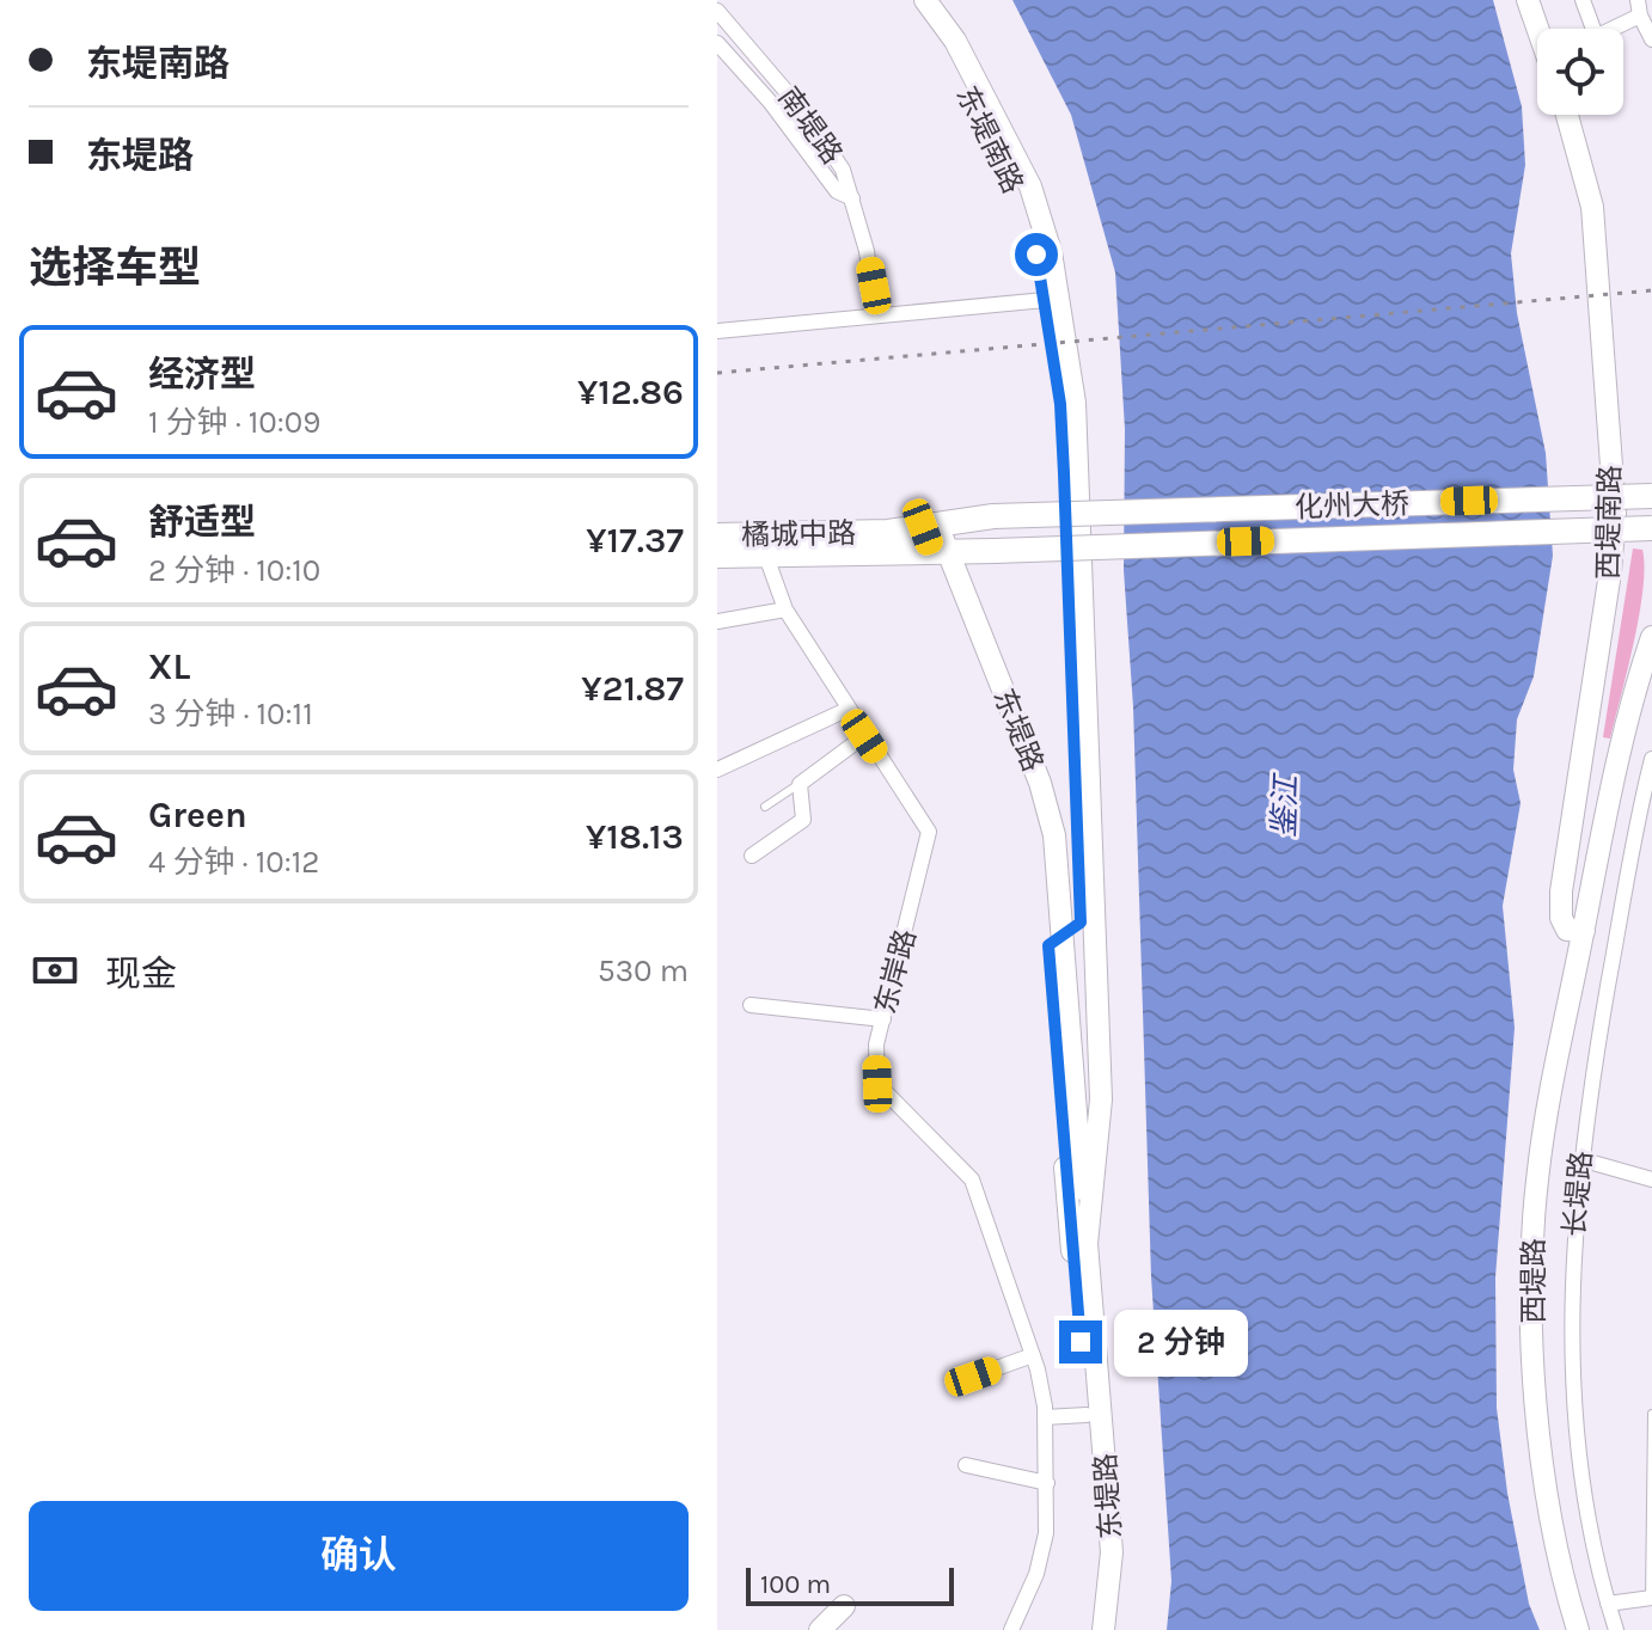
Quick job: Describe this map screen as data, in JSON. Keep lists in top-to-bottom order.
{
  "streets": {
    "main road": [
      "东堤南路",
      "化州大桥",
      "西堤南路",
      "橘城中路",
      "东堤路",
      "西堤路"
    ],
    "street": ["南堤路", "东岸路", "长堤路"]
  },
  "crossings": [
    ["东堤南路", "东堤路"],
    ["化州大桥", "橘城中路"],
    ["西堤南路", "西堤路"],
    ["橘城中路", "东堤路"],
    ["橘城中路", "东岸路"]
  ],
  "water": ["鉴江"],
  "scale_bar": "100 m",
  "page": {
    "banner": ["东堤南路", "东堤路"],
    "heading": "选择车型",
    "list": [
      {
        "name": "经济型",
        "note": "1 分钟 · 10:09",
        "value": "¥12.86"
      },
      {
        "name": "舒适型",
        "note": "2 分钟 · 10:10",
        "value": "¥17.37"
      },
      {
        "name": "XL",
        "note": "3 分钟 · 10:11",
        "value": "¥21.87"
      },
      {
        "name": "Green",
        "note": "4 分钟 · 10:12",
        "value": "¥18.13"
      }
    ],
    "pay": ["现金", "530 m"],
    "bubble": "2 分钟",
    "buttons": "确认",
    "scale": "100 m"
  }
}
